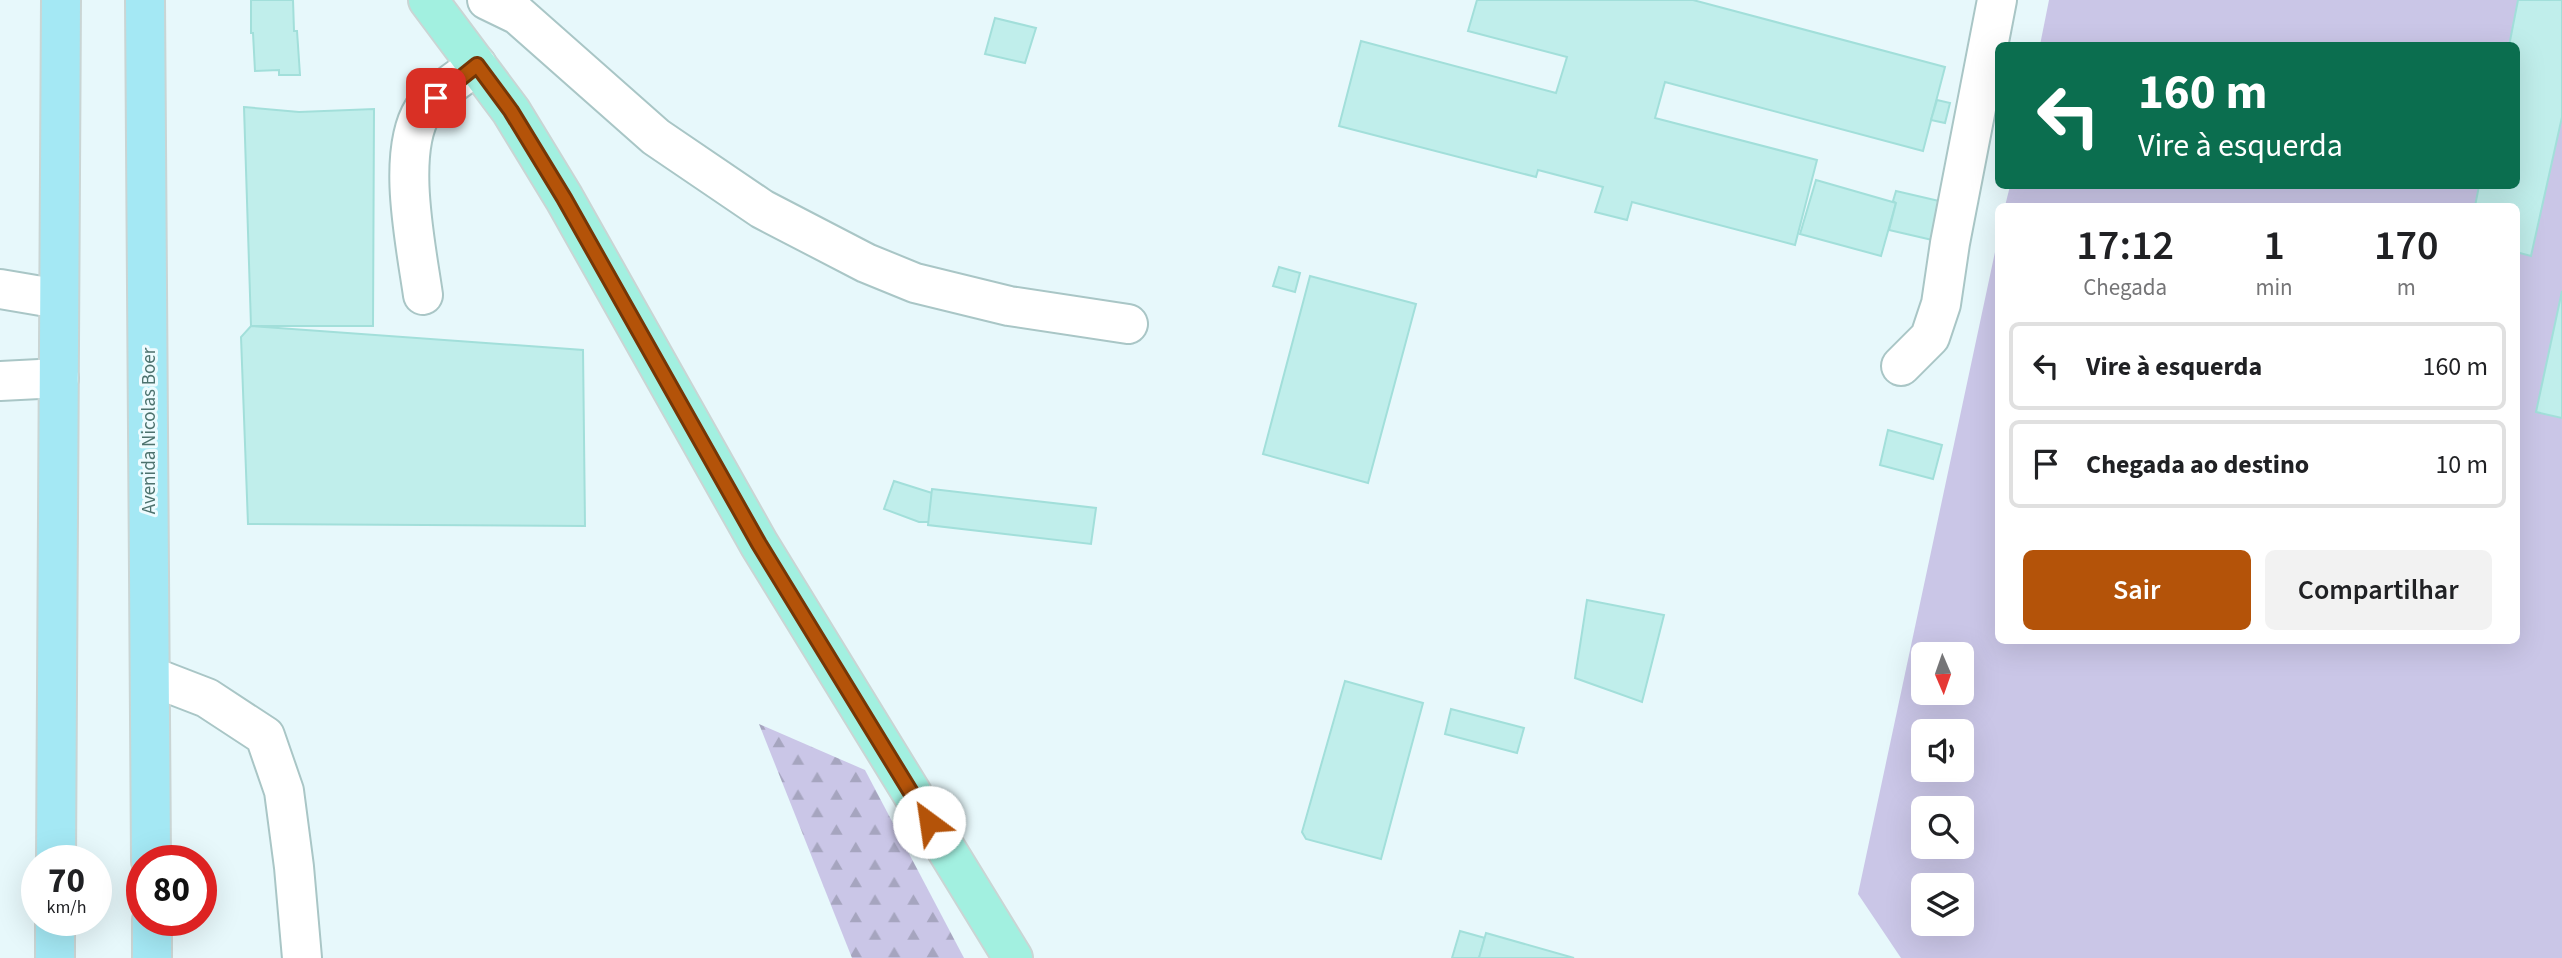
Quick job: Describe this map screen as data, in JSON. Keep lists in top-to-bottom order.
{
  "streets": {
    "main road": ["Avenida Nicolas Boer"]
  },
  "north": "bottom",
  "page": {
    "turn": ["160 m", "Vire à esquerda"],
    "eta": [
      "17:12",
      "Chegada",
      "1",
      "min",
      "170",
      "m"
    ],
    "list": [
      {
        "name": "Vire à esquerda",
        "value": "160 m"
      },
      {
        "name": "Chegada ao destino",
        "value": "10 m"
      }
    ],
    "buttons": ["Sair", "Compartilhar"],
    "speed": "70 km/h",
    "limit": "80"
  }
}
